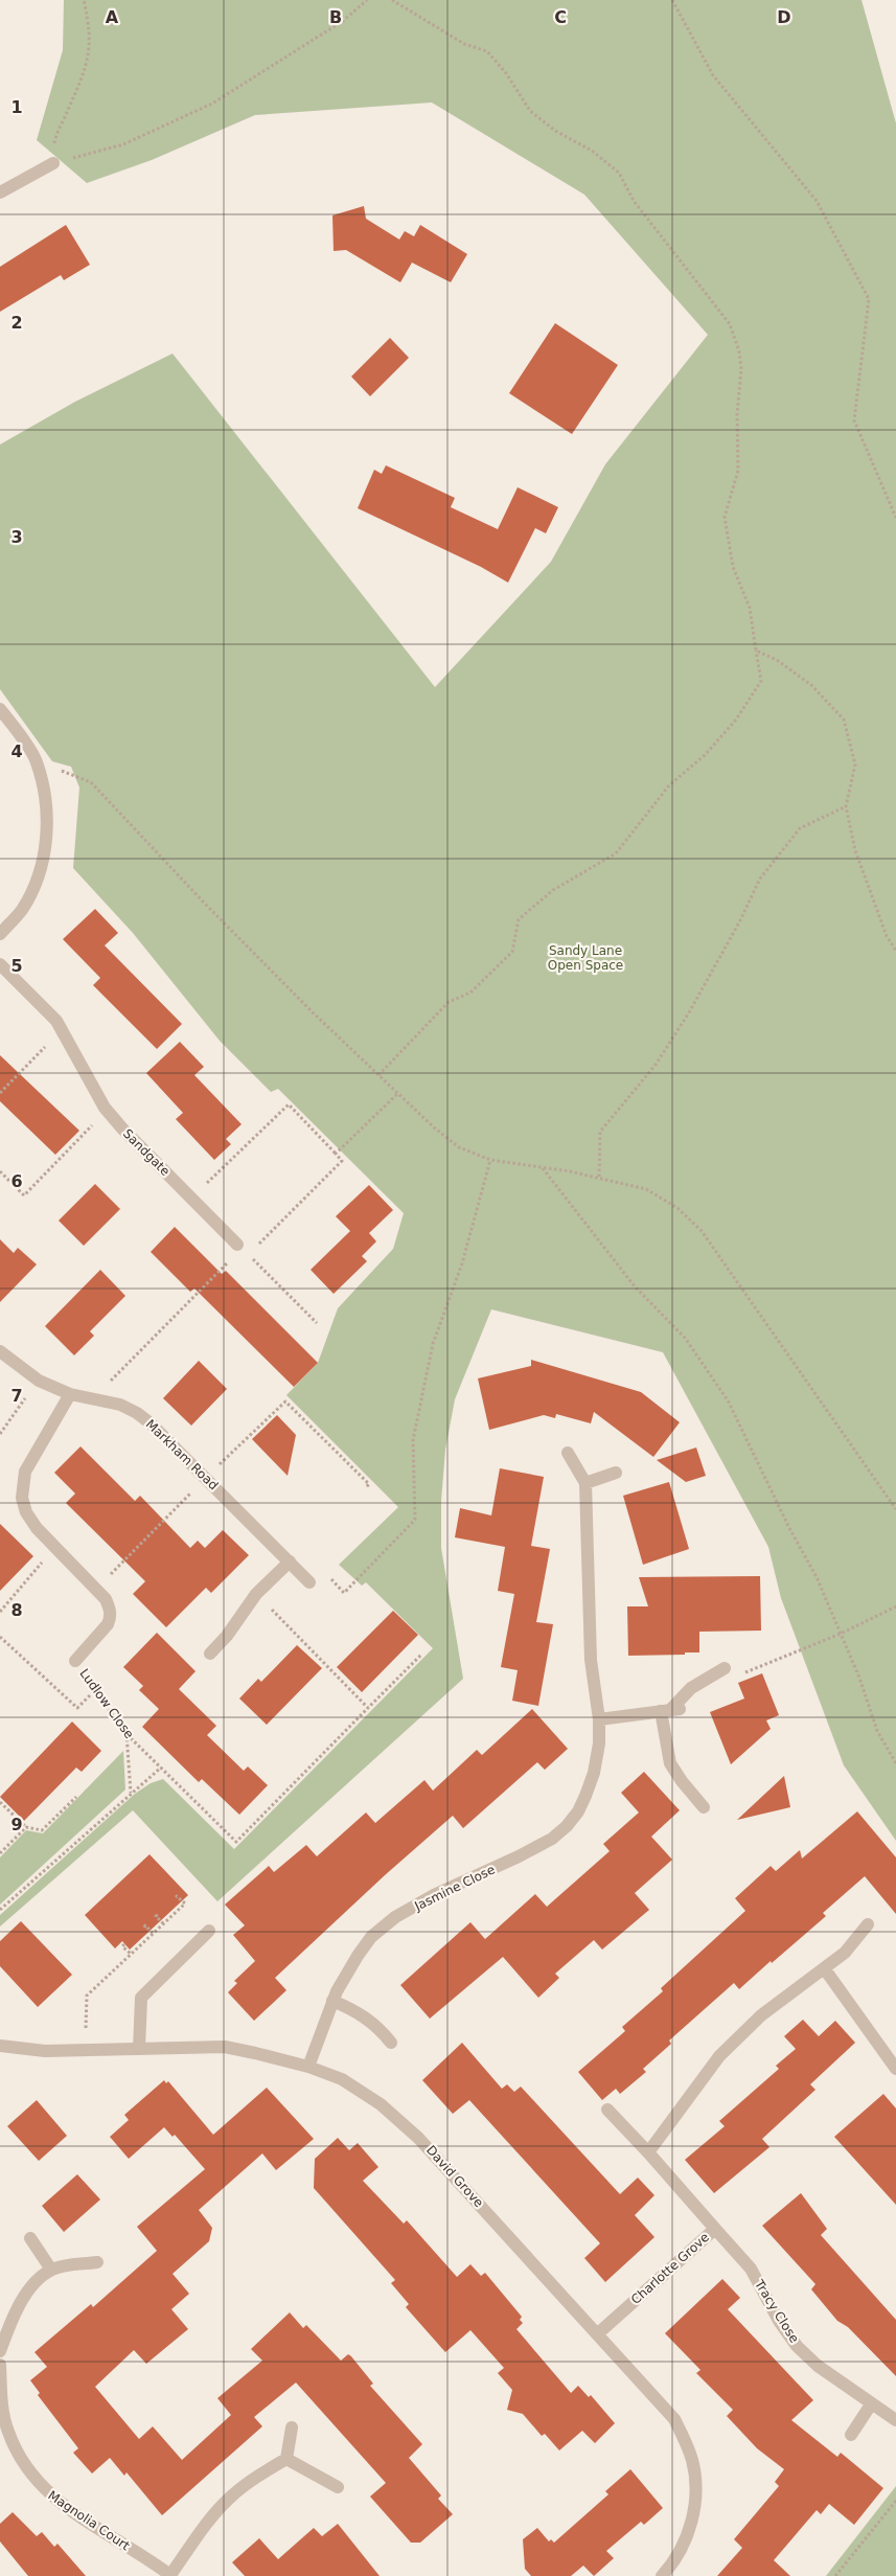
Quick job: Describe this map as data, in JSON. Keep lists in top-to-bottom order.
{
  "streets": {
    "street": [
      "Sandgate",
      "Markham Road",
      "Ludlow Close",
      "Jasmine Close",
      "David Grove",
      "Charlotte Grove",
      "Tracy Close",
      "Magnolia Court"
    ]
  },
  "crossings": [
    ["Markham Road", "Ludlow Close"],
    ["Jasmine Close", "David Grove"],
    ["David Grove", "Charlotte Grove"],
    ["Charlotte Grove", "Tracy Close"]
  ],
  "parks": ["Sandy Lane Open Space"],
  "grid": {
    "columns": [
      "A",
      "B",
      "C",
      "D"
    ],
    "rows": [
      "1",
      "2",
      "3",
      "4",
      "5",
      "6",
      "7",
      "8",
      "9"
    ]
  }
}
